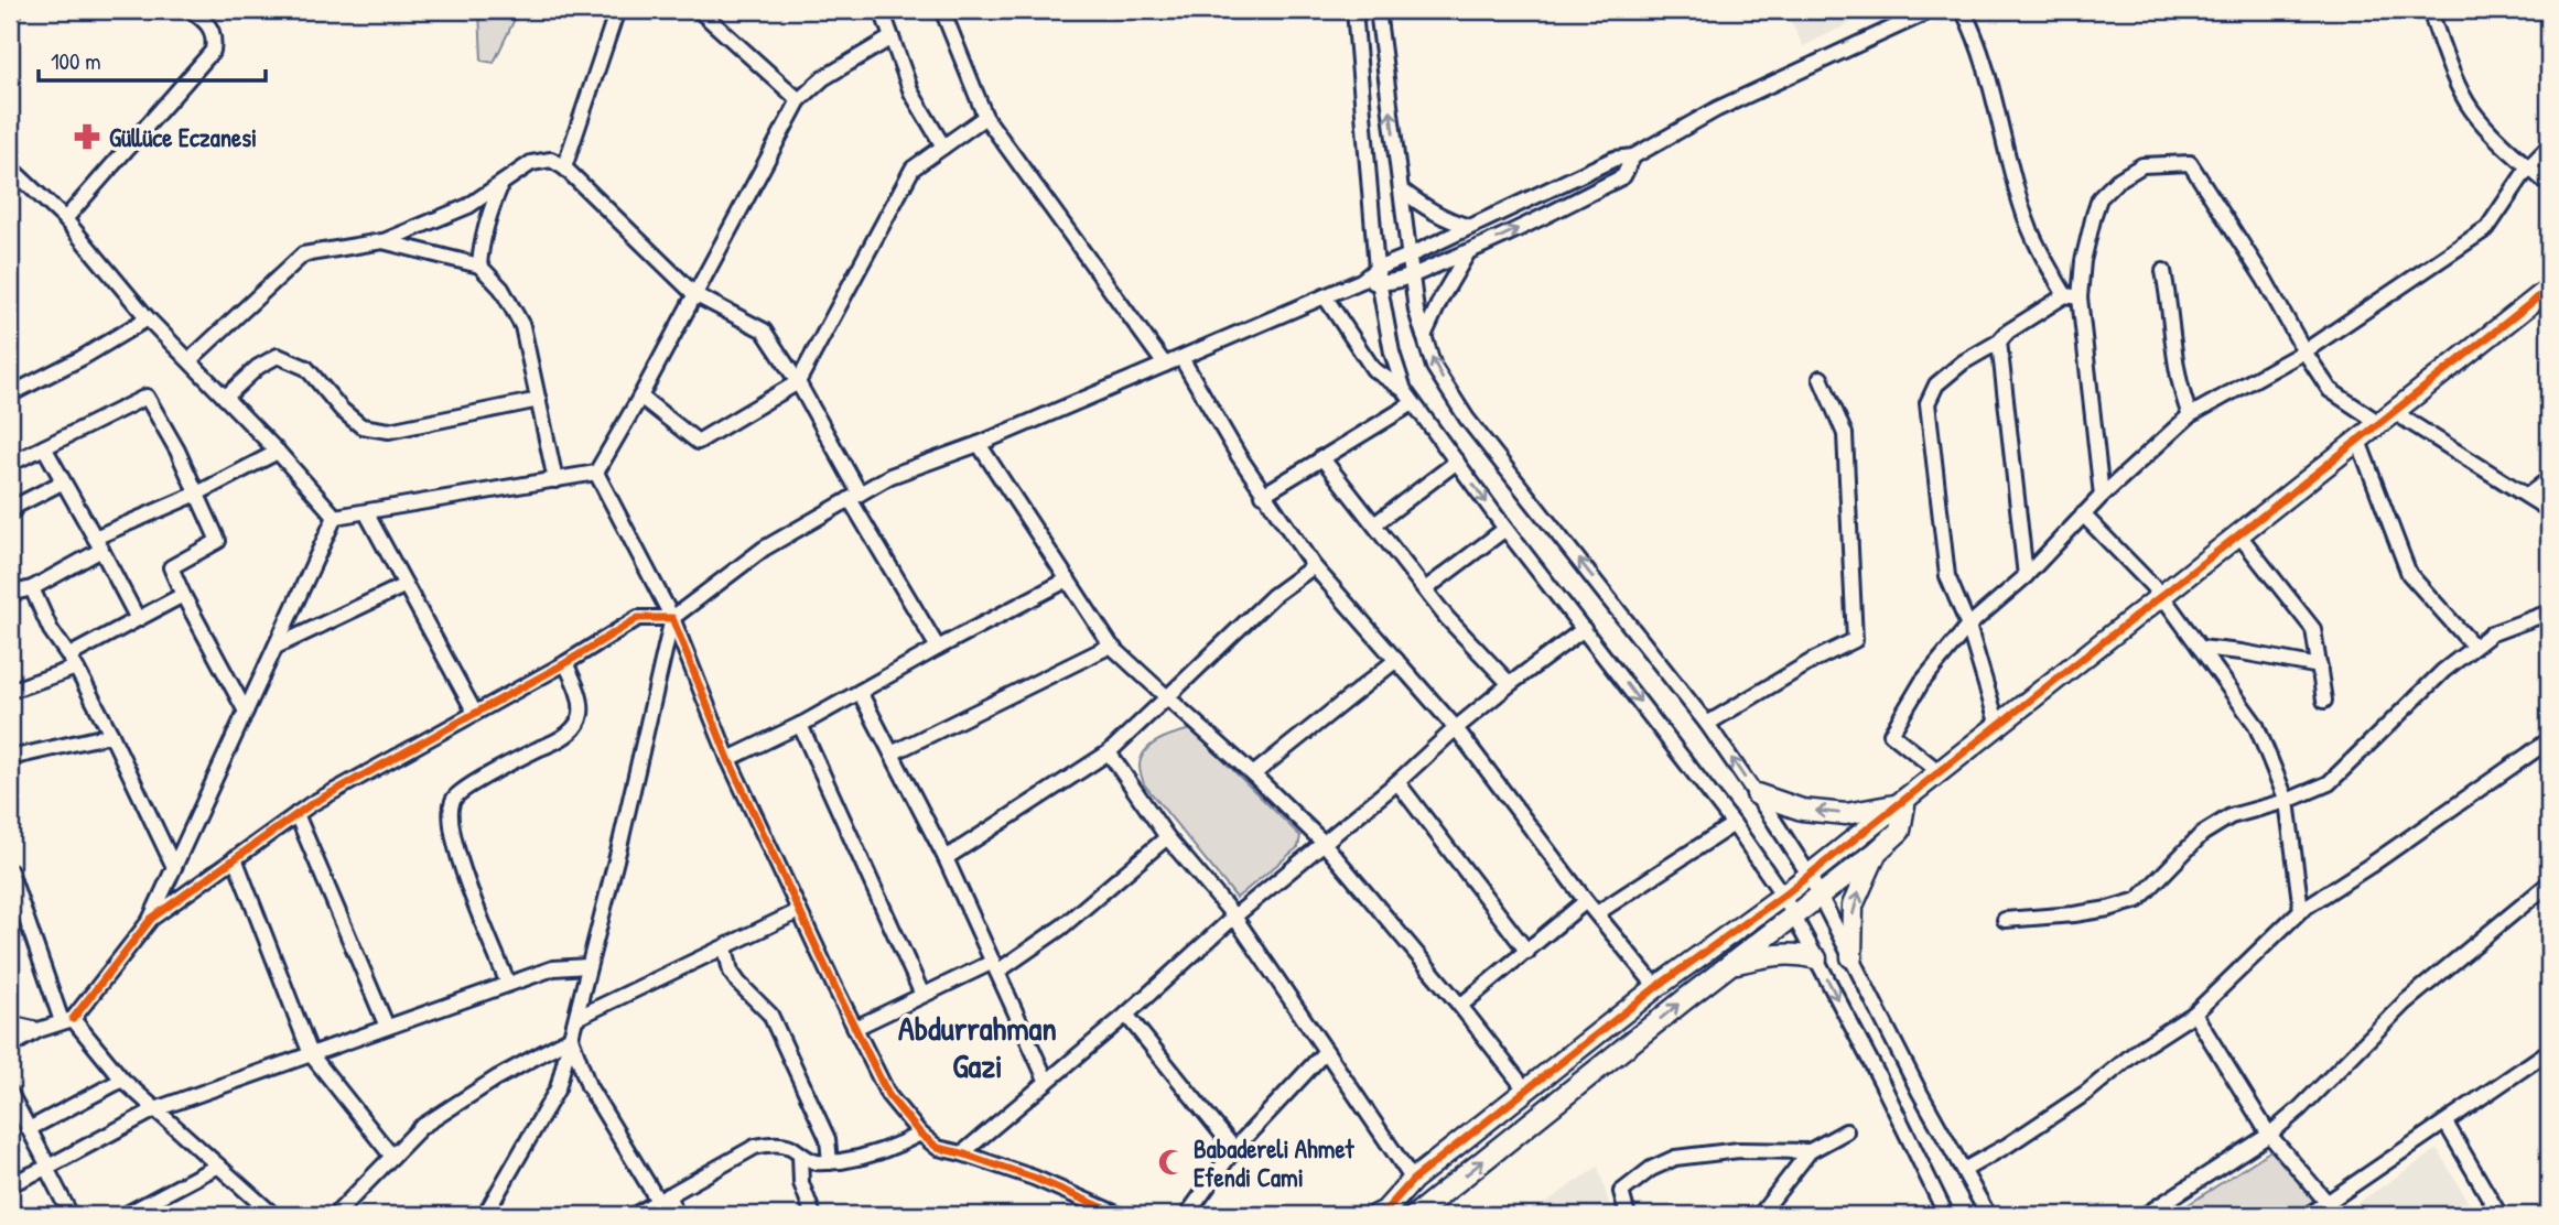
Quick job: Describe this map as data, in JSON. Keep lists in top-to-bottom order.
{
  "districts": ["Abdurrahman Gazi"],
  "places": {
    "pharmacy": ["Güllüce Eczanesi"],
    "mosque": ["Babadereli Ahmet Efendi Cami"]
  },
  "scale_bar": "100 m"
}
